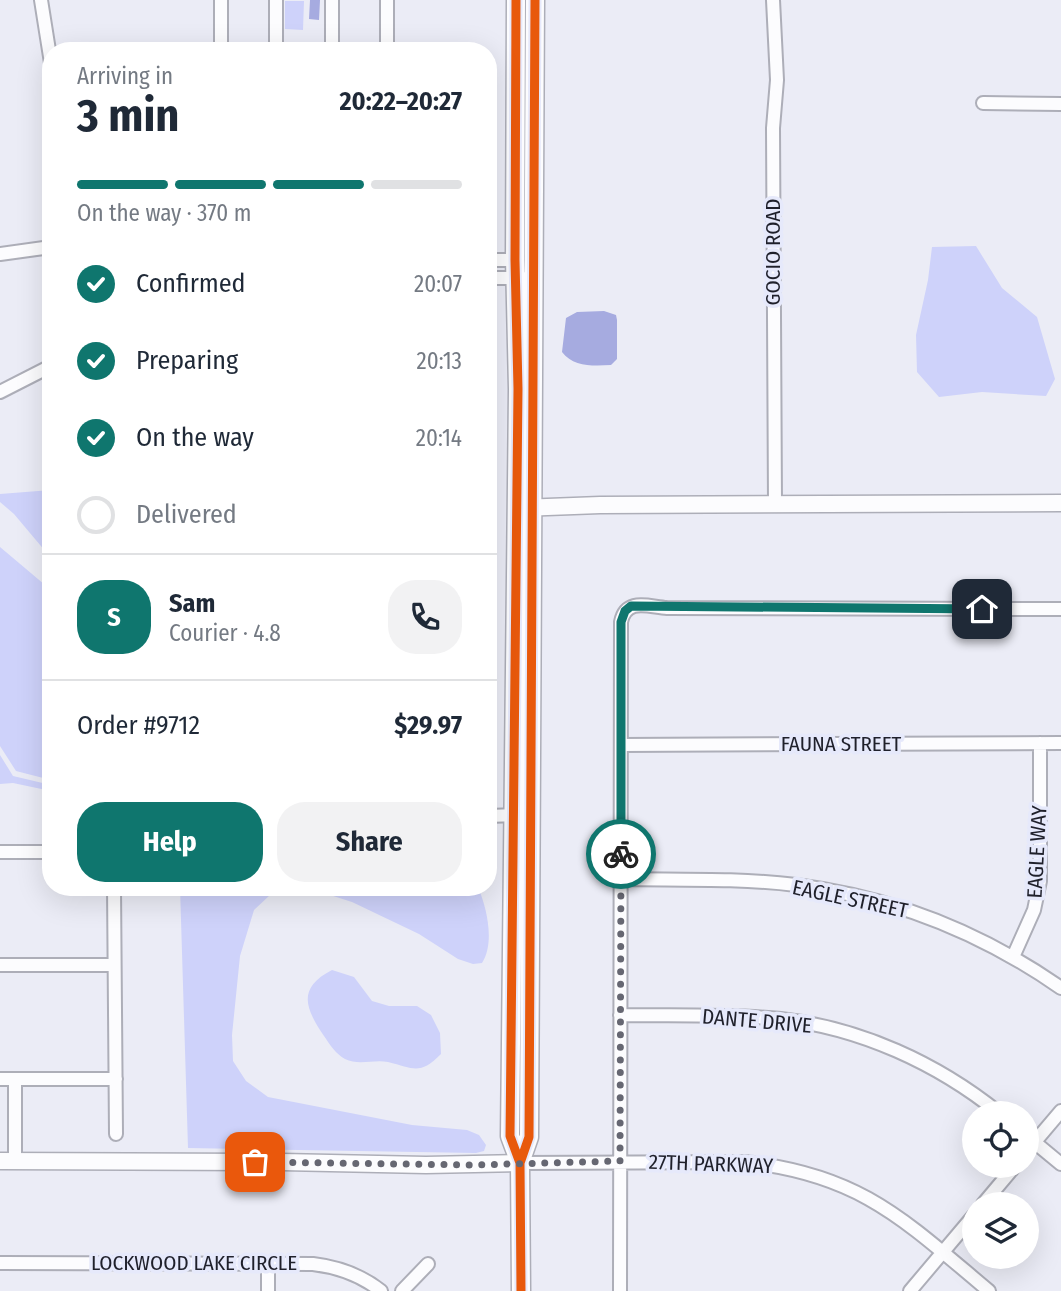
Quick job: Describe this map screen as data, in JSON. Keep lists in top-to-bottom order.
{
  "streets": {
    "street": [
      "GOCIO ROAD",
      "FAUNA STREET",
      "EAGLE WAY",
      "EAGLE STREET",
      "DANTE DRIVE",
      "27TH PARKWAY",
      "LOCKWOOD LAKE CIRCLE"
    ]
  },
  "crossings": [
    ["FAUNA STREET", "EAGLE WAY"],
    ["EAGLE WAY", "EAGLE STREET"]
  ],
  "page": {
    "heading": ["3 min", "Arriving in", "20:22–20:27"],
    "panel": [
      "Sam",
      "Courier · 4.8",
      "Order #9712",
      "$29.97"
    ],
    "bar": "On the way · 370 m",
    "list": [
      ["Confirmed", "20:07"],
      ["Preparing", "20:13"],
      ["On the way", "20:14"],
      "Delivered"
    ],
    "round": "S",
    "buttons": ["Help", "Share"]
  }
}
